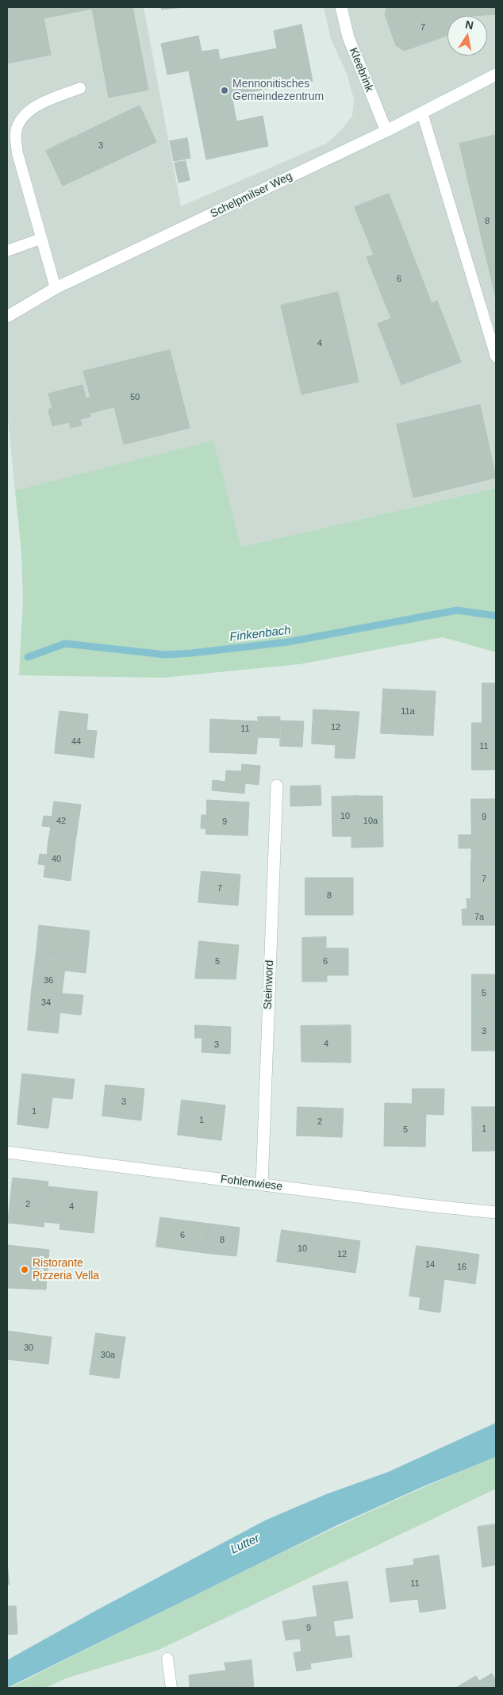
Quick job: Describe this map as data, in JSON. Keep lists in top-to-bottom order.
{
  "streets": {
    "street": [
      "Kleebrink",
      "Schelpmilser Weg",
      "Steinword",
      "Fohlenwiese"
    ]
  },
  "crossings": [
    ["Kleebrink", "Schelpmilser Weg"],
    ["Steinword", "Fohlenwiese"]
  ],
  "water": ["Finkenbach", "Lutter"],
  "places": ["Mennonitisches Gemeindezentrum", "Ristorante Pizzeria Vella"],
  "house_numbers": [
    "7",
    "3",
    "8",
    "6",
    "4",
    "50",
    "11a",
    "12",
    "11",
    "44",
    "11",
    "10",
    "9",
    "42",
    "10a",
    "9",
    "40",
    "7",
    "7",
    "8",
    "7a",
    "5",
    "6",
    "36",
    "5",
    "34",
    "3",
    "4",
    "3",
    "3",
    "1",
    "1",
    "2",
    "1",
    "5",
    "2",
    "4",
    "6",
    "8",
    "10",
    "12",
    "14",
    "16",
    "30",
    "30a",
    "11",
    "9"
  ],
  "north": "top"
}
